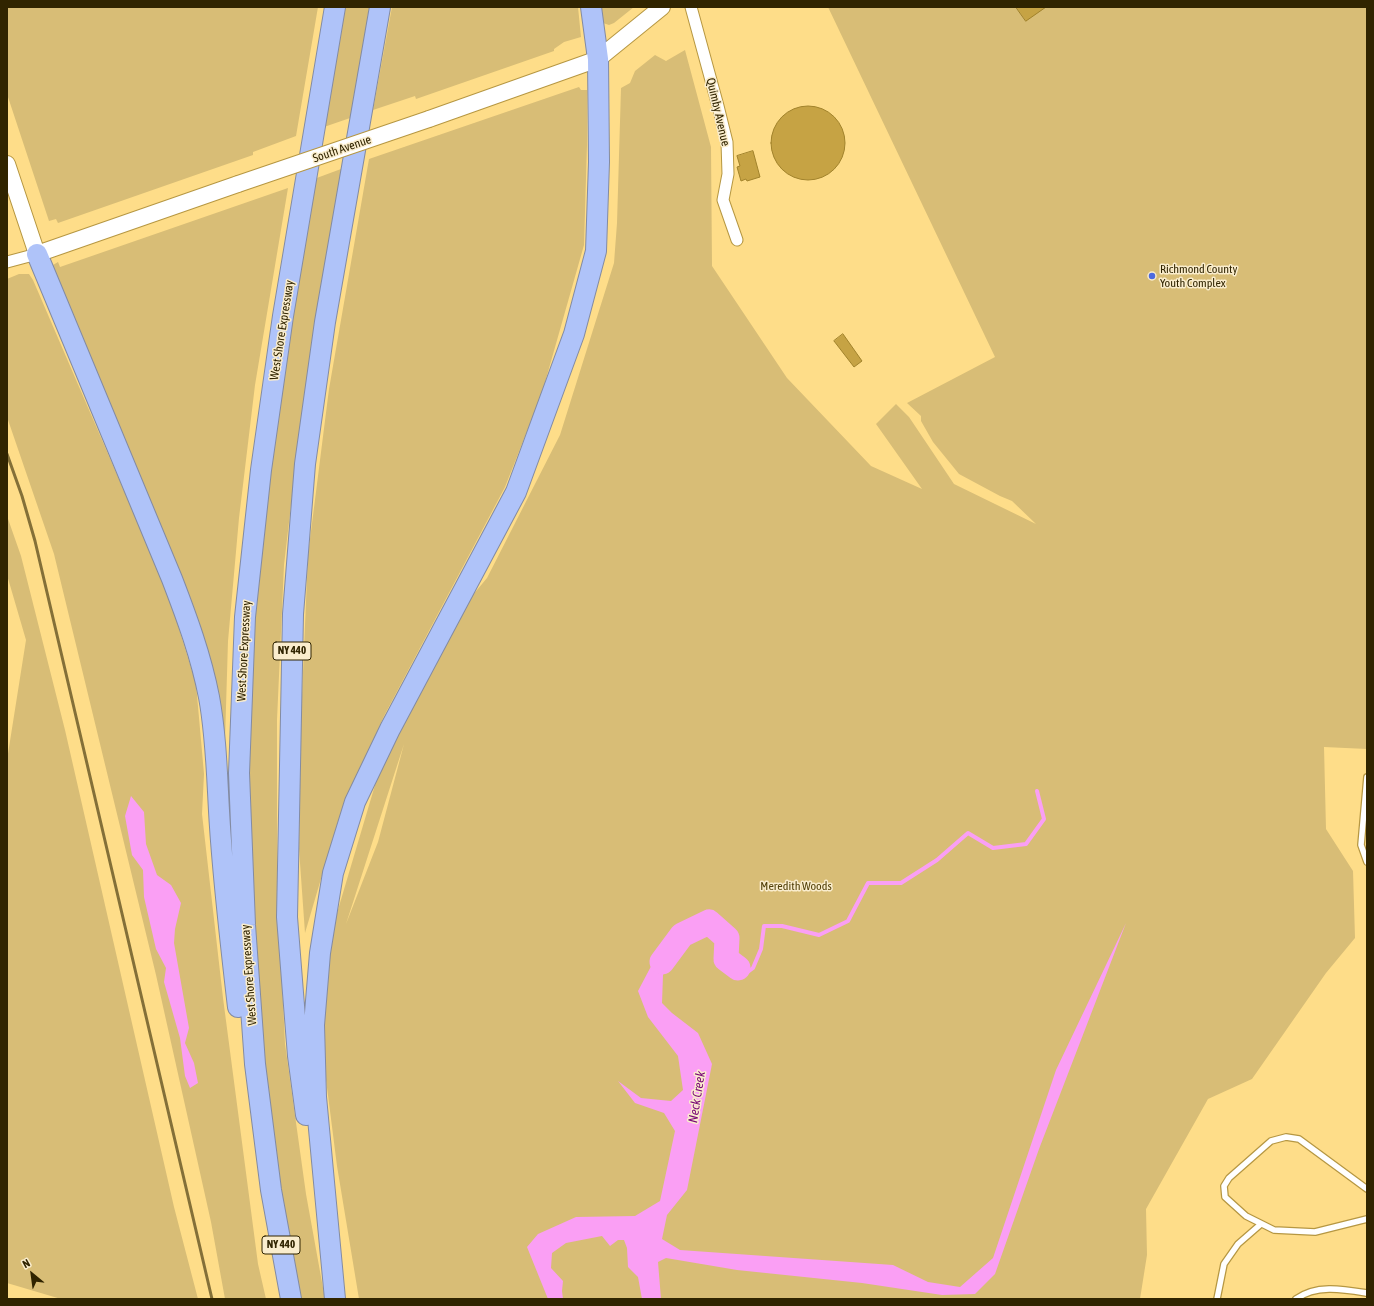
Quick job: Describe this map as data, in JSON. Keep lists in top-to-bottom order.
{
  "streets": {
    "highway": ["West Shore Expressway", "NY 440"],
    "street": ["Quimby Avenue", "South Avenue"]
  },
  "water": ["Neck Creek"],
  "parks": ["Meredith Woods"],
  "places": ["Richmond County Youth Complex"],
  "north": "top left"
}
